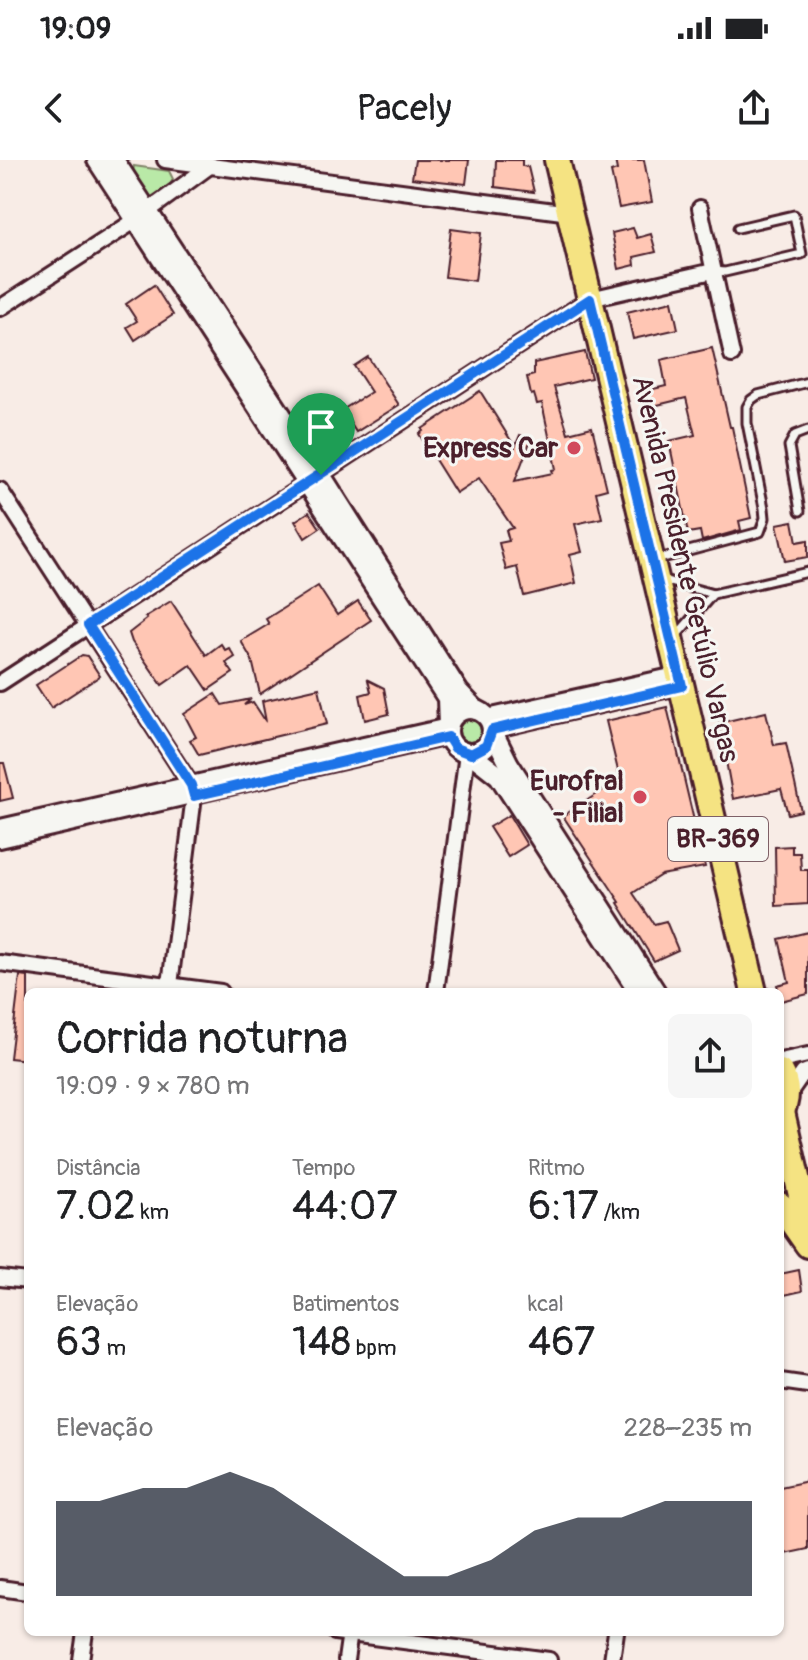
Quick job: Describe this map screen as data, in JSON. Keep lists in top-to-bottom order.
{
  "streets": {
    "main road": ["Avenida Presidente Getúlio Vargas", "BR-369"]
  },
  "places": ["Express Car", "Eurofral - Filial"],
  "page": {
    "status": "19:09",
    "header": "Pacely",
    "heading": ["Corrida noturna", "19:09 · 9 × 780 m"],
    "stats": [
      ["Distância", "7.02 km"],
      ["Tempo", "44:07"],
      ["Ritmo", "6:17 /km"],
      ["Elevação", "63 m"],
      ["Batimentos", "148 bpm"],
      ["kcal", "467"]
    ],
    "chart": ["Elevação", "228–235 m"]
  }
}
